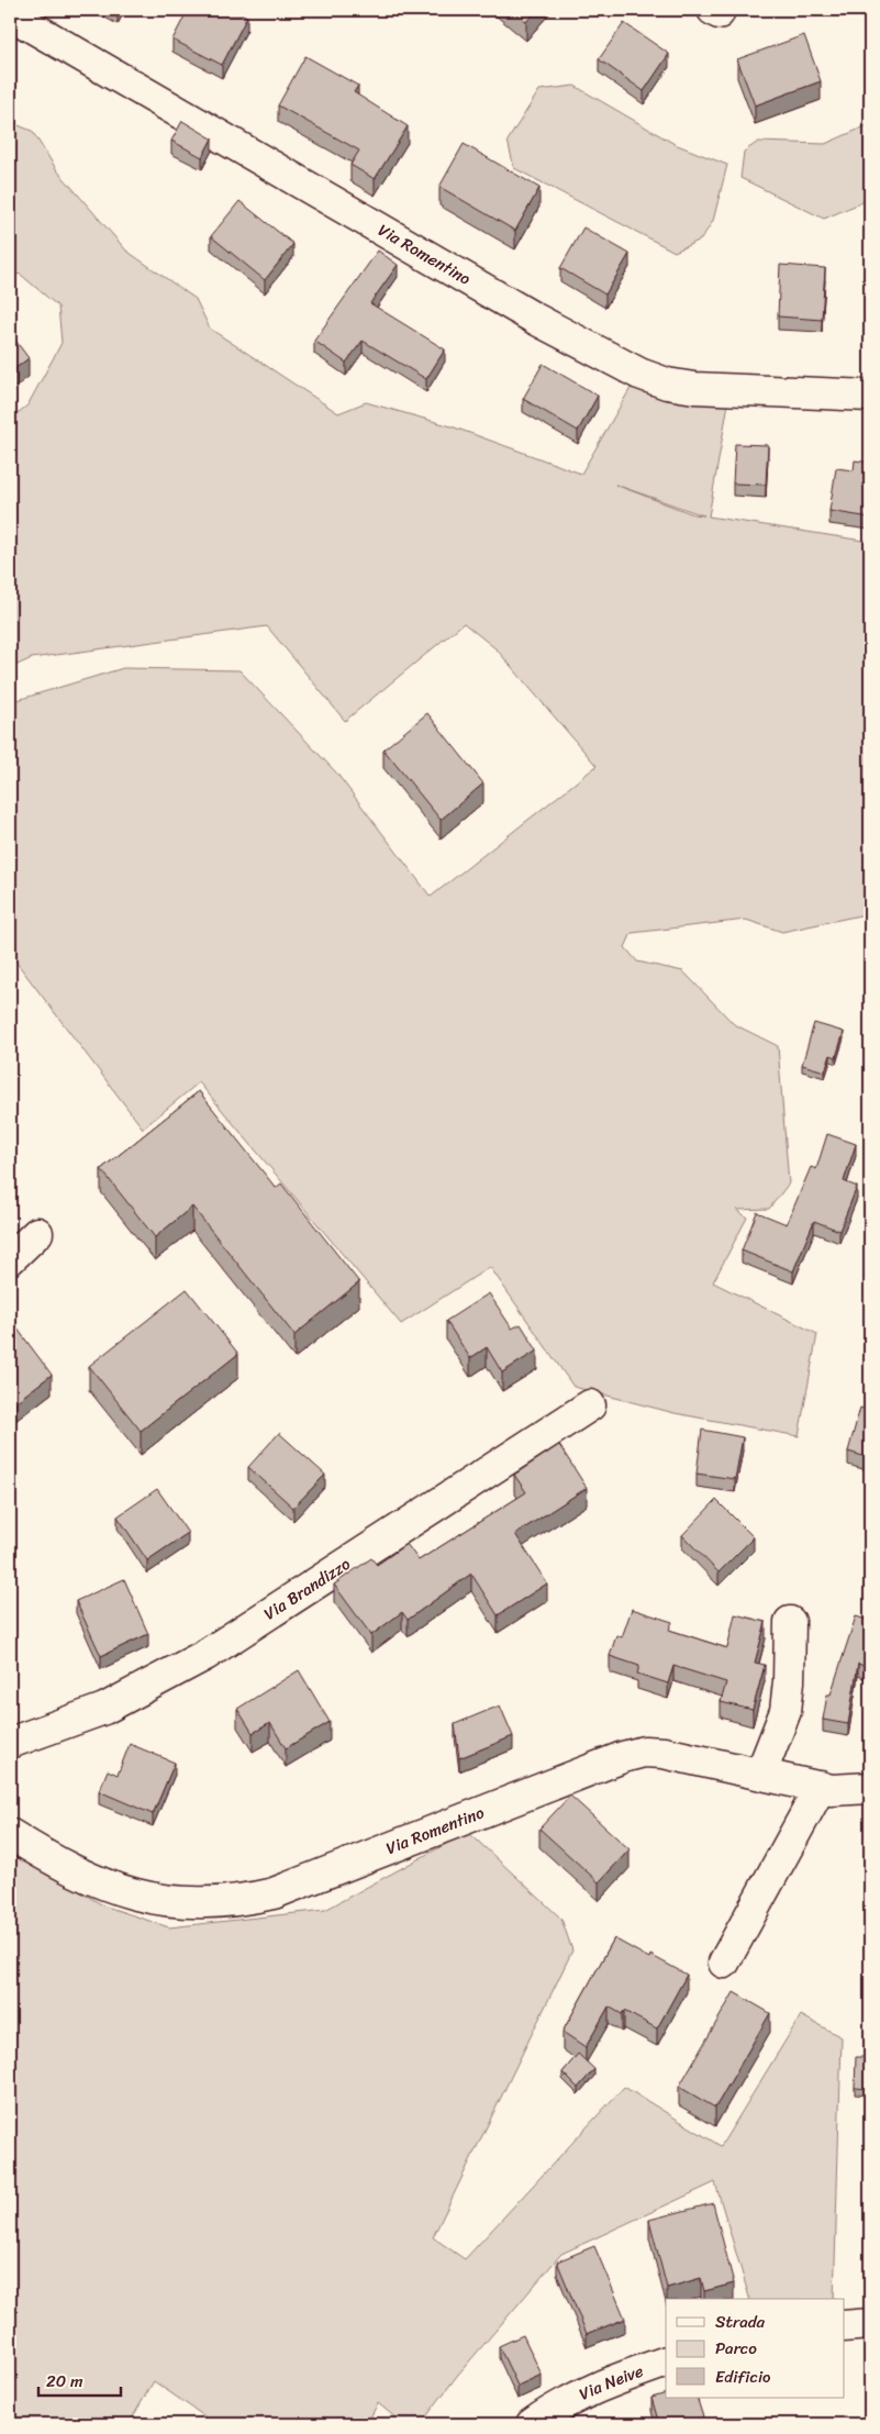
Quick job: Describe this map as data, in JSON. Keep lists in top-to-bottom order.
{
  "streets": {
    "street": ["Via Romentino", "Via Brandizzo", "Via Neive"]
  },
  "legend": ["Strada", "Parco", "Edificio"],
  "scale_bar": "20 m"
}
